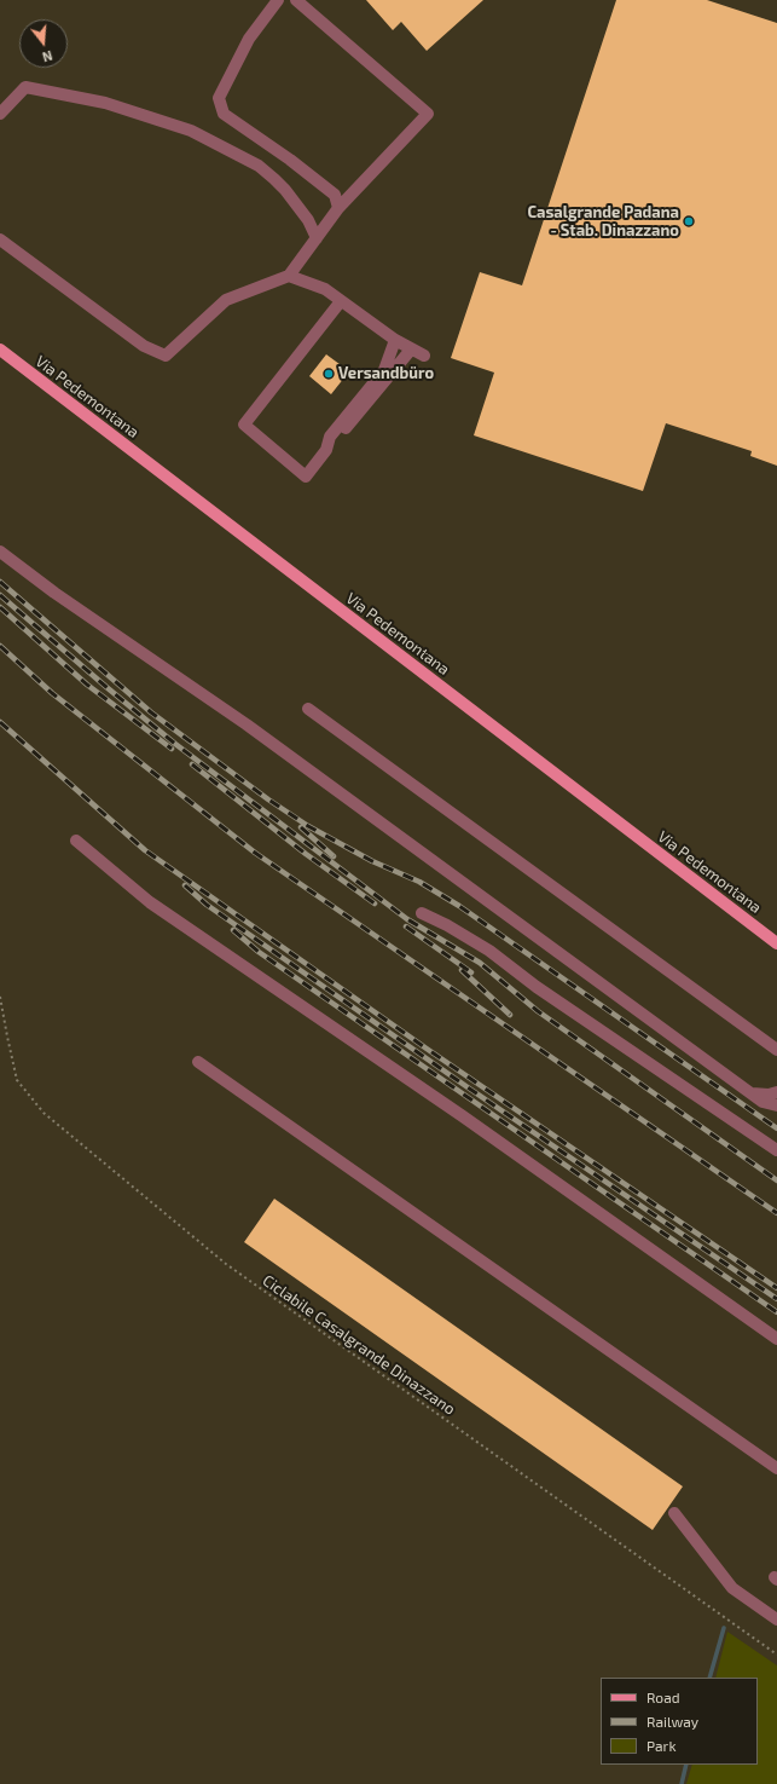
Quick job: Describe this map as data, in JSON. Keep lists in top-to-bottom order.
{
  "streets": {
    "main road": ["Via Pedemontana"],
    "path": ["Ciclabile Casalgrande Dinazzano"]
  },
  "places": ["Casalgrande Padana - Stab. Dinazzano", "Versandbüro"],
  "legend": ["Road", "Railway", "Park"],
  "north": "bottom"
}
